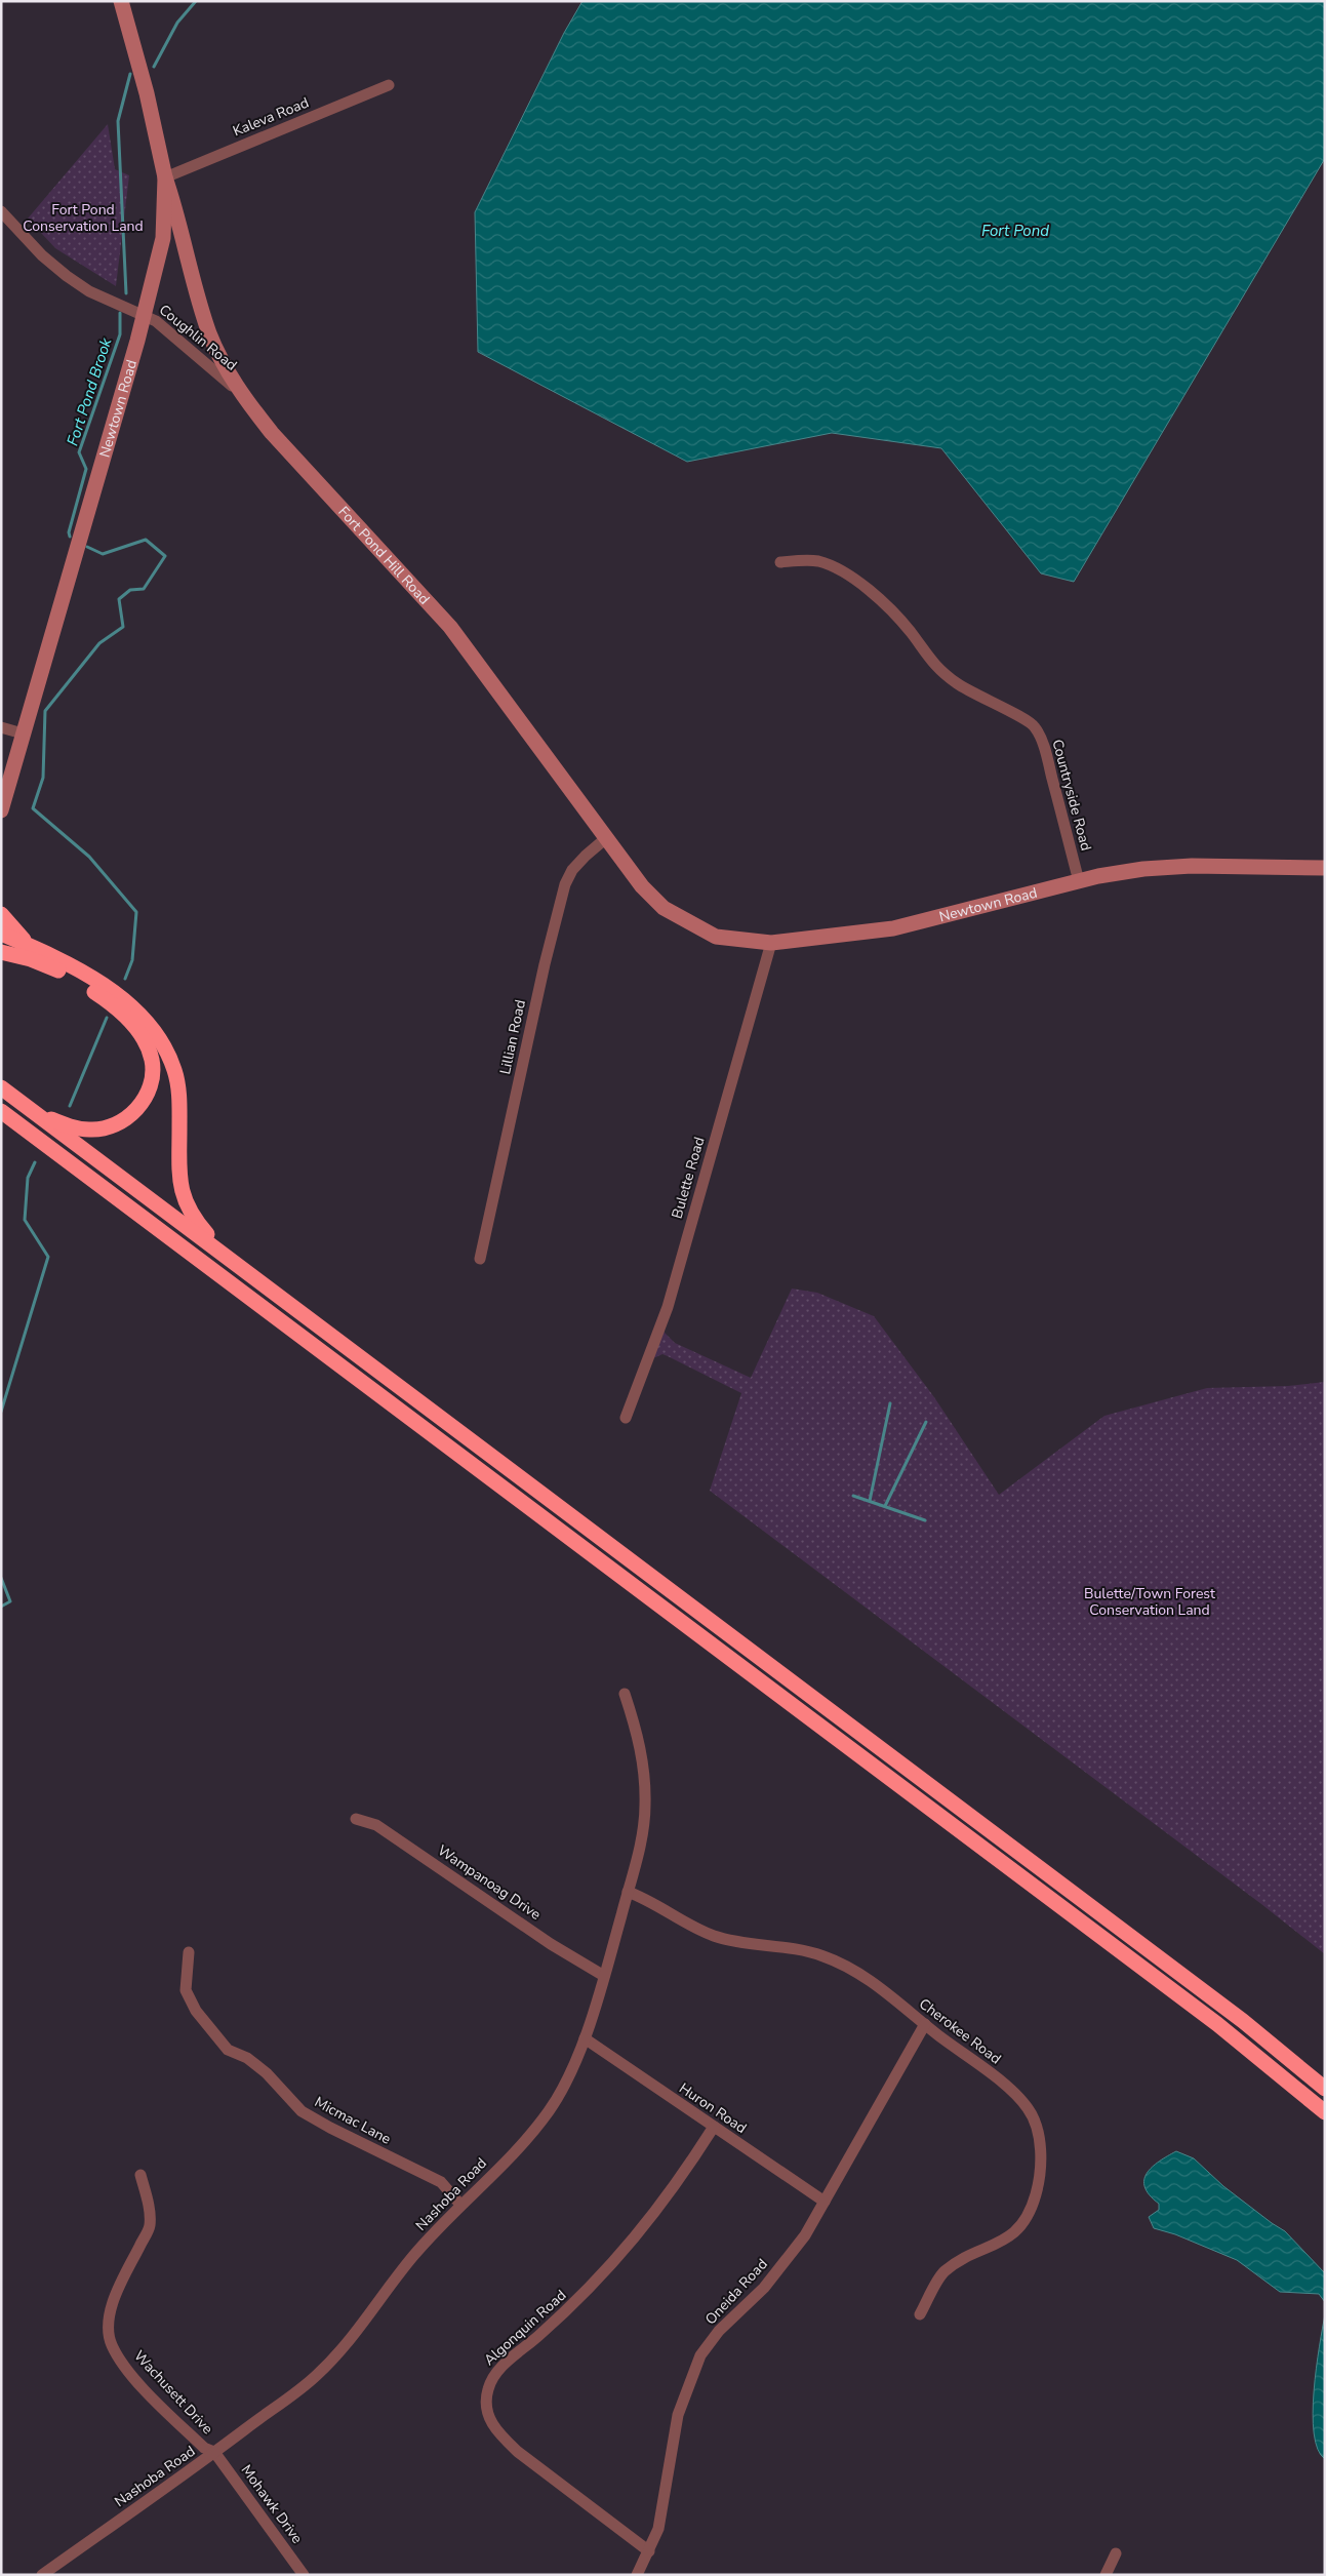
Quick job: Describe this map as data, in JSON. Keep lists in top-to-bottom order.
{
  "streets": {
    "street": [
      "Kaleva Road",
      "Coughlin Road",
      "Newtown Road",
      "Fort Pond Hill Road",
      "Countryside Road",
      "Lillian Road",
      "Bulette Road",
      "Wampanoag Drive",
      "Cherokee Road",
      "Huron Road",
      "Micmac Lane",
      "Nashoba Road",
      "Oneida Road",
      "Algonquin Road",
      "Wachusett Drive",
      "Mohawk Drive"
    ]
  },
  "crossings": [
    ["Kaleva Road", "Newtown Road"],
    ["Kaleva Road", "Fort Pond Hill Road"],
    ["Coughlin Road", "Newtown Road"],
    ["Coughlin Road", "Fort Pond Hill Road"],
    ["Newtown Road", "Fort Pond Hill Road"],
    ["Newtown Road", "Countryside Road"],
    ["Newtown Road", "Bulette Road"],
    ["Fort Pond Hill Road", "Lillian Road"],
    ["Wampanoag Drive", "Nashoba Road"],
    ["Cherokee Road", "Nashoba Road"],
    ["Cherokee Road", "Oneida Road"],
    ["Huron Road", "Nashoba Road"],
    ["Huron Road", "Oneida Road"],
    ["Huron Road", "Algonquin Road"],
    ["Micmac Lane", "Nashoba Road"],
    ["Nashoba Road", "Wachusett Drive"],
    ["Nashoba Road", "Mohawk Drive"],
    ["Oneida Road", "Algonquin Road"],
    ["Wachusett Drive", "Mohawk Drive"]
  ],
  "water": ["Fort Pond", "Fort Pond Brook"],
  "parks": ["Fort Pond Conservation Land", "Bulette/Town Forest Conservation Land"]
}
